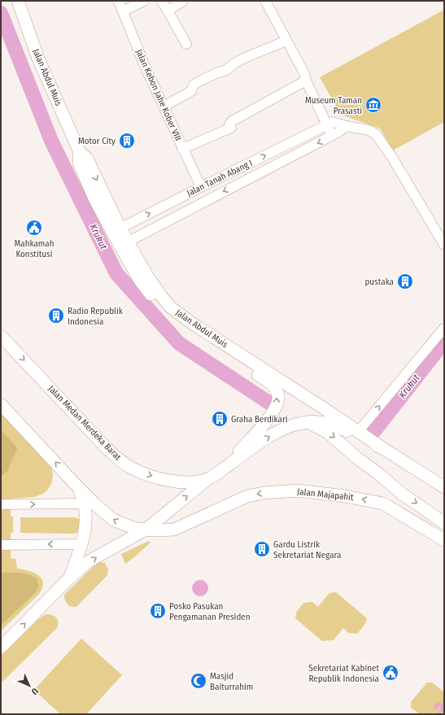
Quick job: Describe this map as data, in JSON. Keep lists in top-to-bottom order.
{
  "streets": {
    "main road": ["Jalan Abdul Muis", "Jalan Medan Merdeka Barat", "Jalan Majapahit"],
    "street": ["Jalan Kebon Jahe Kober VIII", "Jalan Tanah Abang I"]
  },
  "crossings": [
    ["Jalan Abdul Muis", "Jalan Tanah Abang I"],
    ["Jalan Abdul Muis", "Jalan Medan Merdeka Barat"],
    ["Jalan Kebon Jahe Kober VIII", "Jalan Tanah Abang I"]
  ],
  "one_way": ["Jalan Medan Merdeka Barat", "Jalan Majapahit"],
  "water": ["Krukut"],
  "places": {
    "museum": ["Museum Taman Prasasti"],
    "building": [
      "Motor City",
      "pustaka",
      "Radio Republik Indonesia",
      "Graha Berdikari",
      "Gardu Listrik Sekretariat Negara",
      "Posko Pasukan Pengamanan Presiden"
    ],
    "public building": ["Mahkamah Konstitusi", "Sekretariat Kabinet Republik Indonesia"],
    "mosque": ["Masjid Baiturrahim"]
  },
  "north": "bottom right"
}
